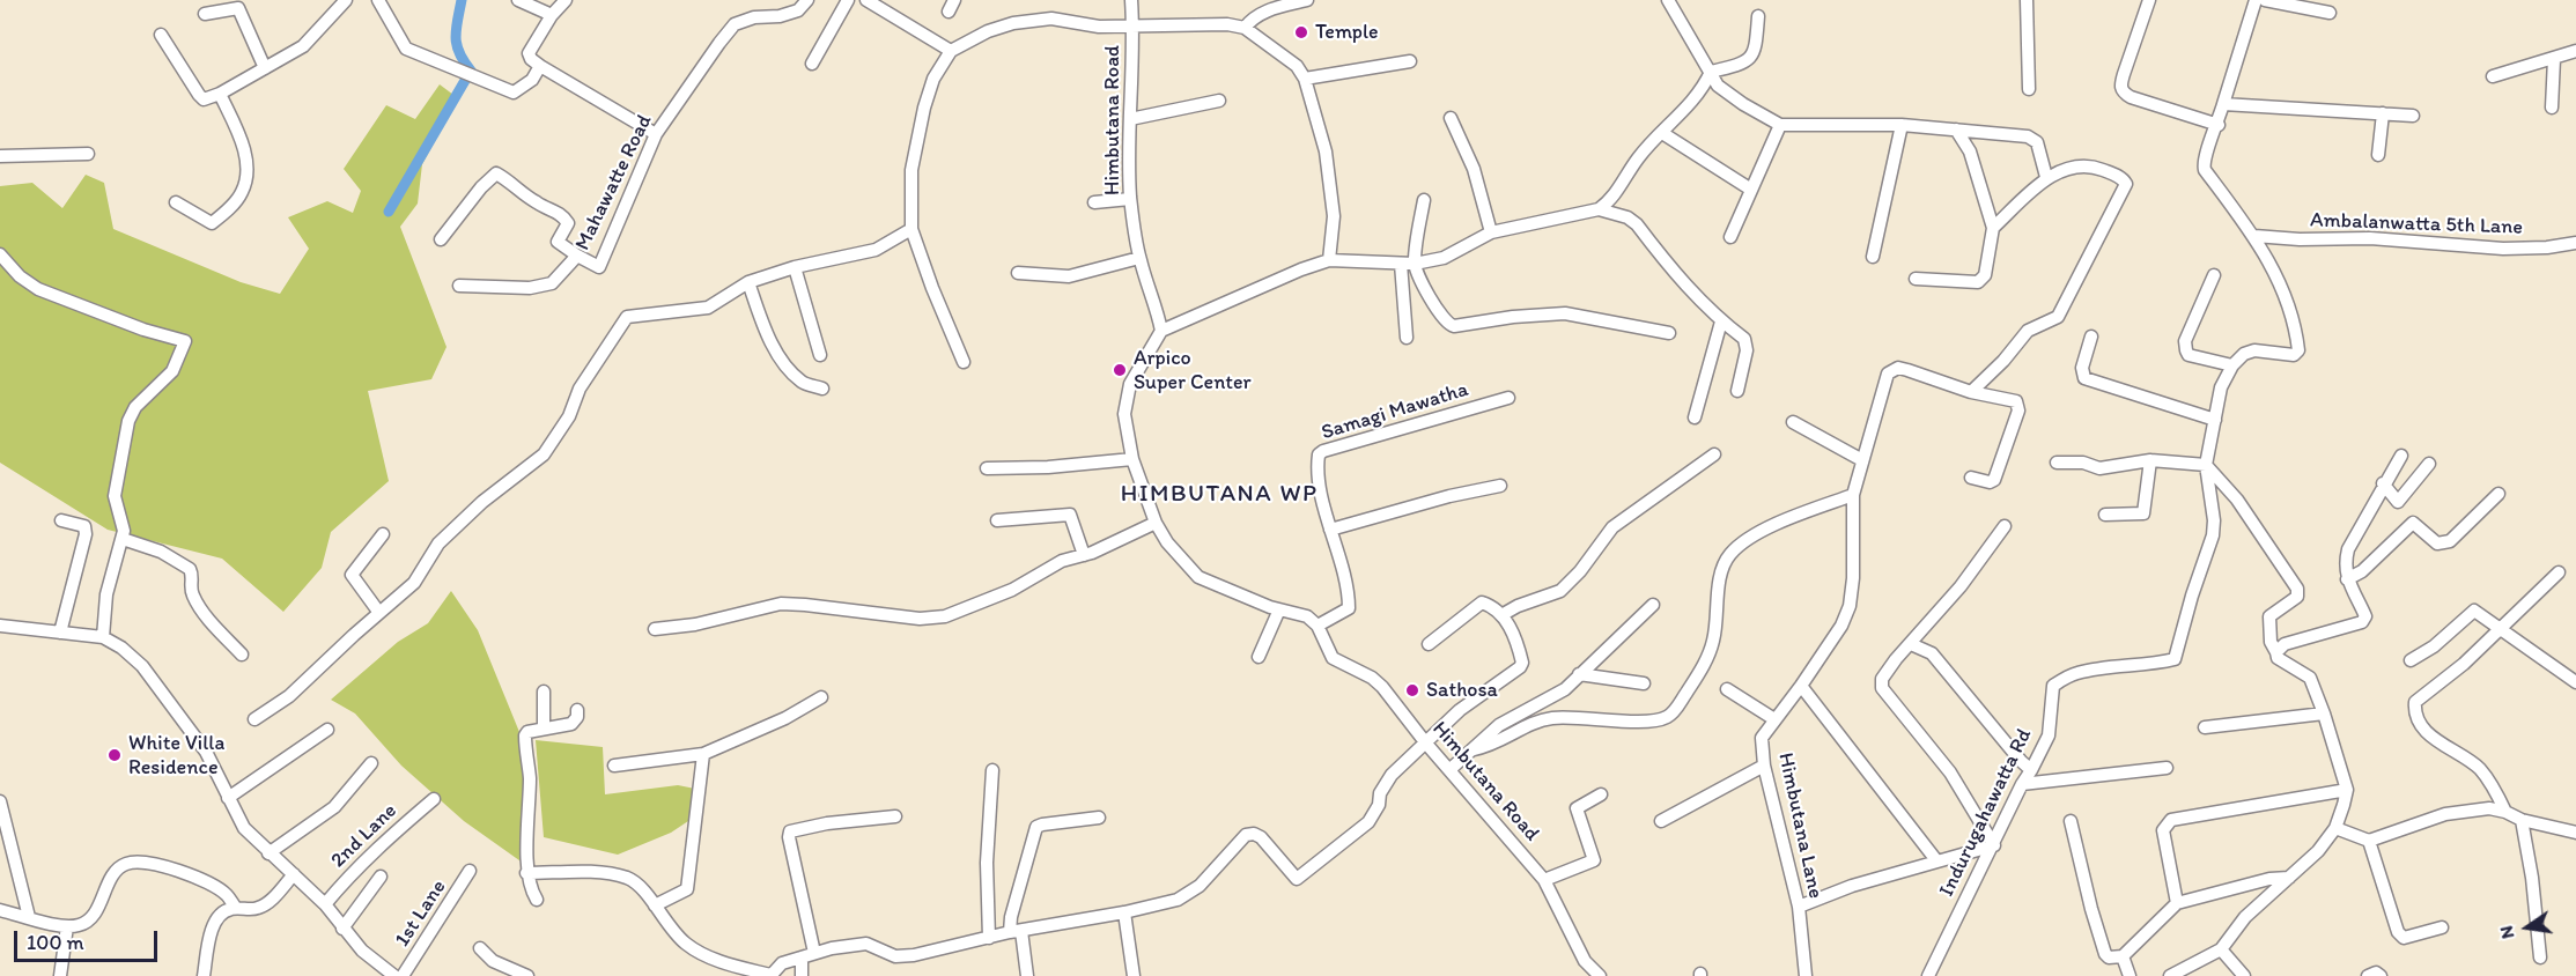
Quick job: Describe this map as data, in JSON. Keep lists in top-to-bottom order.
{
  "streets": {
    "street": [
      "Himbutana Road",
      "Mahawatte Road",
      "Ambalanwatta 5th Lane",
      "Samagi Mawatha",
      "Indurugahawatta Rd",
      "Himbutana Lane",
      "2nd Lane",
      "1st Lane"
    ]
  },
  "crossings": [
    ["Himbutana Road", "Samagi Mawatha"]
  ],
  "districts": ["HIMBUTANA WP"],
  "places": [
    "Temple",
    "Arpico Super Center",
    "Sathosa",
    "White Villa Residence"
  ],
  "scale_bar": "100 m",
  "north": "left"
}
